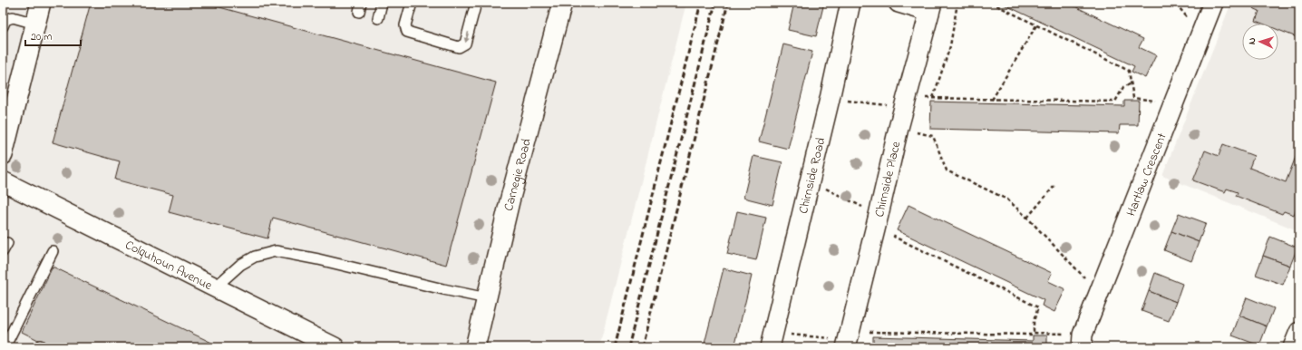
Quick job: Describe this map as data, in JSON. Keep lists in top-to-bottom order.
{
  "streets": {
    "street": [
      "Carnegie Road",
      "Chirnside Road",
      "Hartlaw Crescent",
      "Chirnside Place",
      "Colquhoun Avenue"
    ]
  },
  "scale_bar": "20 m",
  "north": "left"
}
